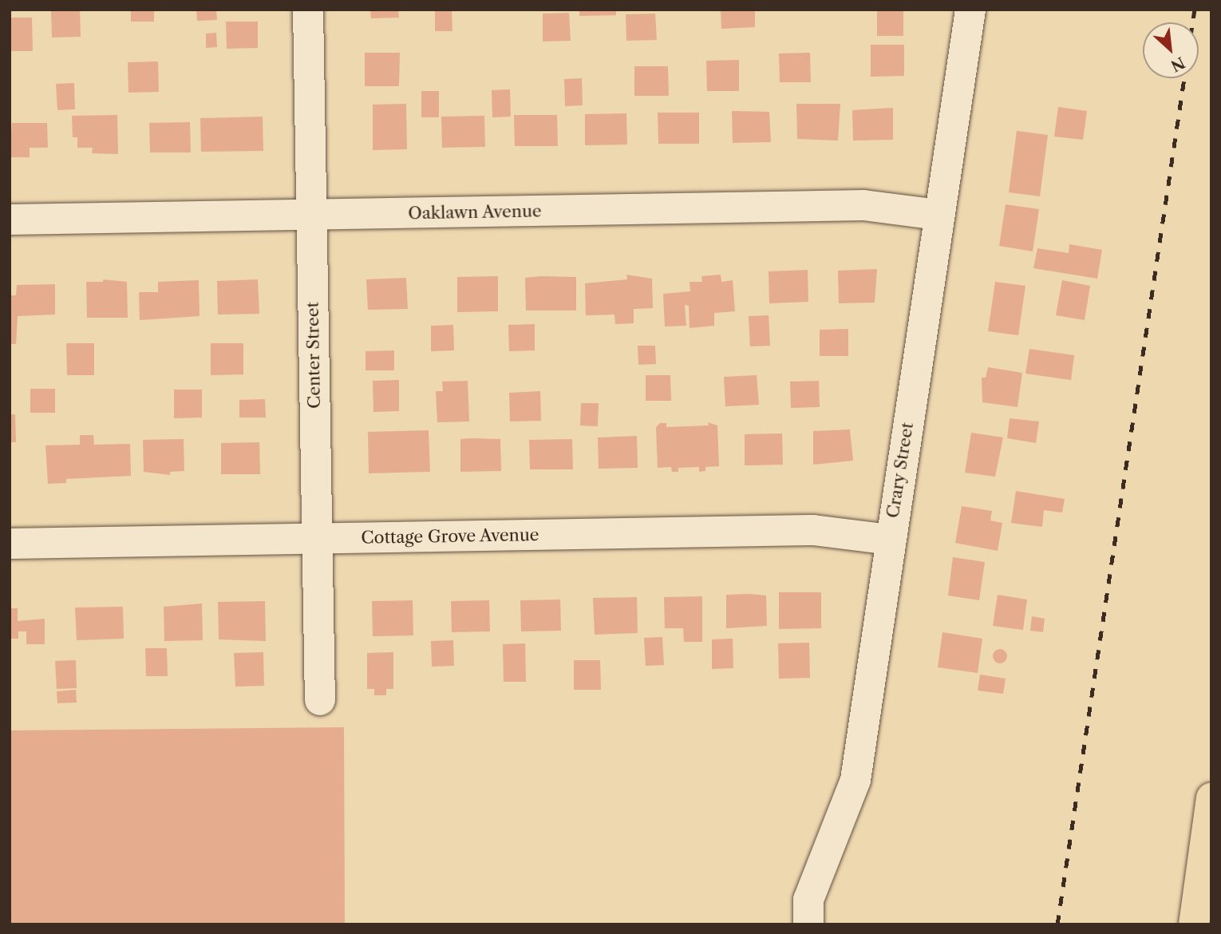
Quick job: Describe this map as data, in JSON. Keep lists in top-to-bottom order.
{
  "streets": {
    "street": [
      "Oaklawn Avenue",
      "Center Street",
      "Crary Street",
      "Cottage Grove Avenue"
    ]
  },
  "crossings": [
    ["Oaklawn Avenue", "Center Street"],
    ["Oaklawn Avenue", "Crary Street"],
    ["Center Street", "Cottage Grove Avenue"],
    ["Crary Street", "Cottage Grove Avenue"]
  ],
  "north": "bottom right"
}
